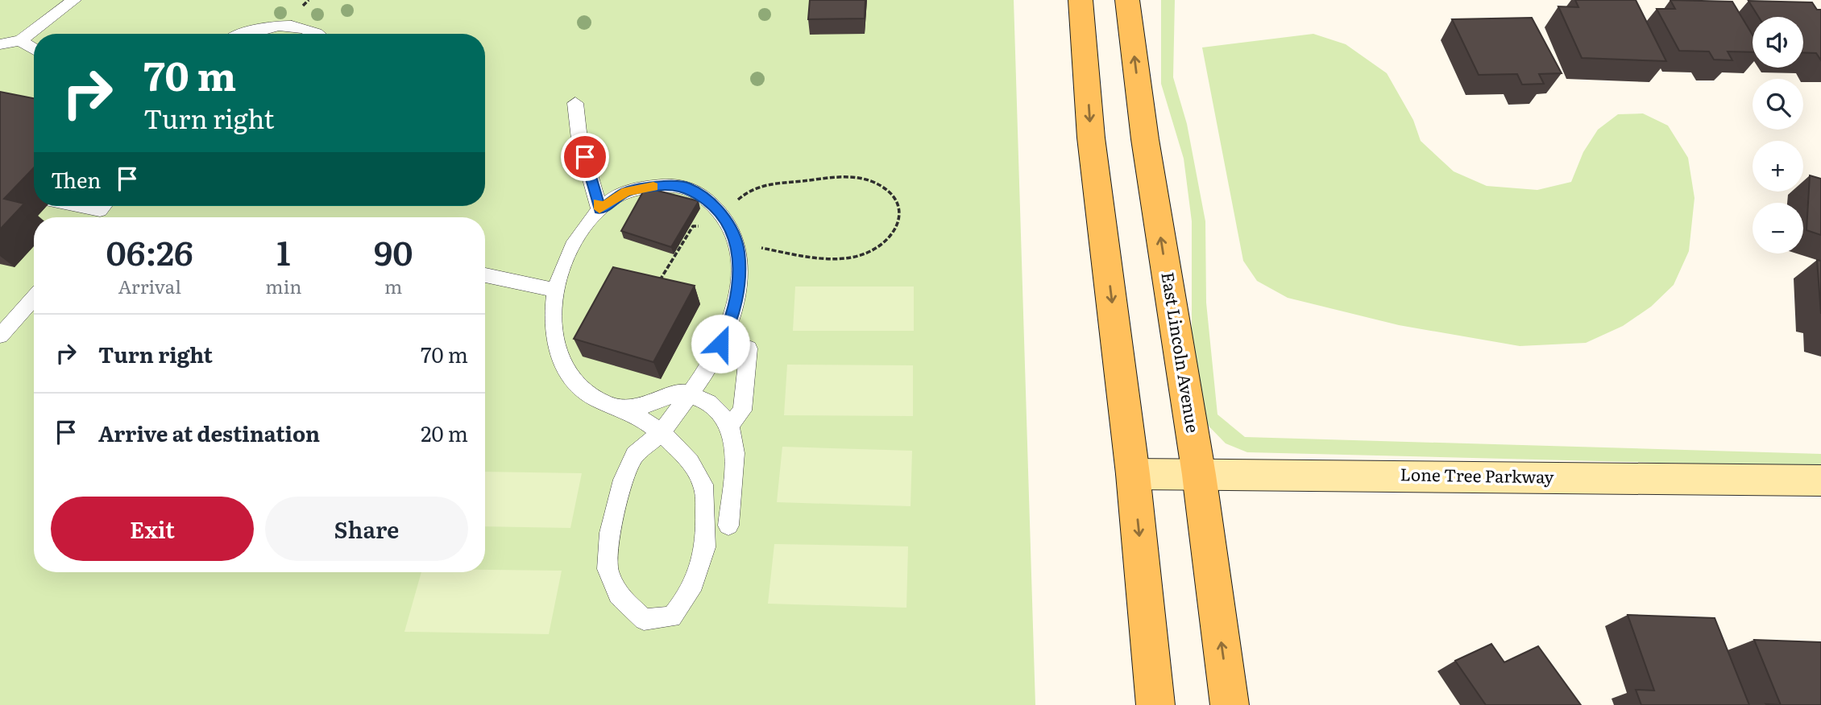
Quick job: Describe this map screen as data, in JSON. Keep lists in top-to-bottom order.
{
  "streets": {
    "main road": ["East Lincoln Avenue"],
    "street": ["Lone Tree Parkway"]
  },
  "crossings": [
    ["East Lincoln Avenue", "Lone Tree Parkway"]
  ],
  "page": {
    "map_buttons": ["+", "−"],
    "turn": ["70 m", "Turn right"],
    "then": "Then",
    "eta": [
      "06:26",
      "Arrival",
      "1",
      "min",
      "90",
      "m"
    ],
    "list": [
      {
        "name": "Turn right",
        "value": "70 m"
      },
      {
        "name": "Arrive at destination",
        "value": "20 m"
      }
    ],
    "buttons": ["Exit", "Share"]
  }
}
